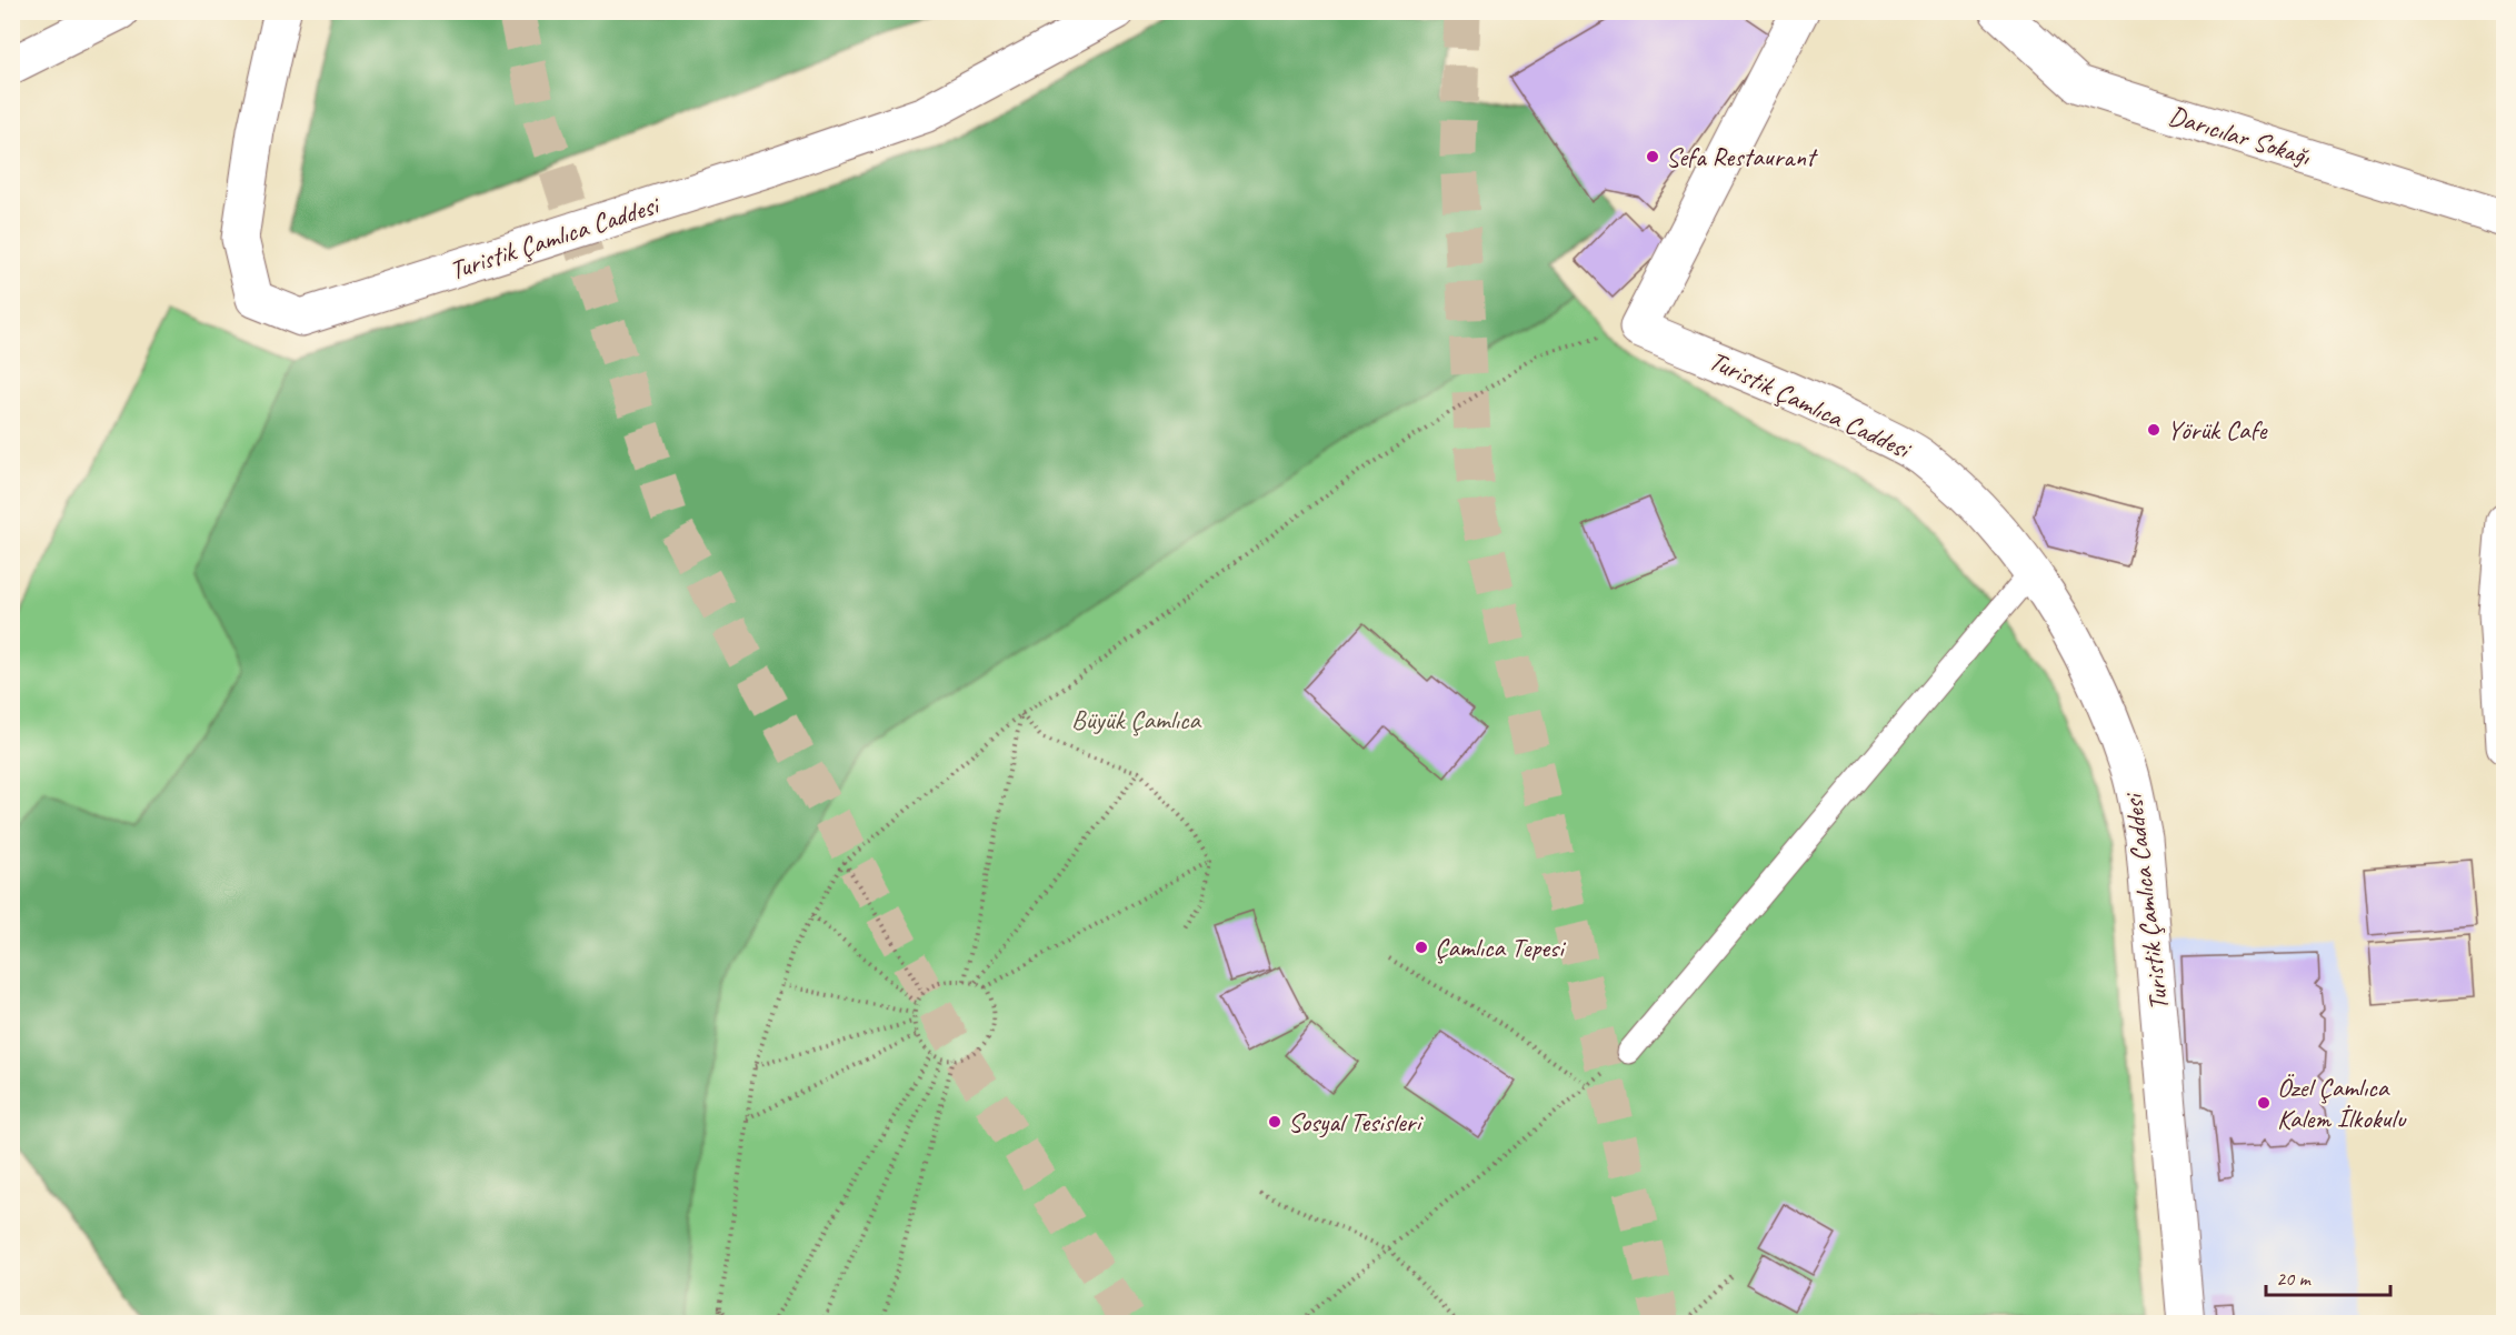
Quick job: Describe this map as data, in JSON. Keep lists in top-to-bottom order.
{
  "streets": {
    "street": ["Darıcılar Sokağı", "Turistik Çamlıca Caddesi"]
  },
  "parks": ["Büyük Çamlıca"],
  "places": [
    "Sefa Restaurant",
    "Yörük Cafe",
    "Çamlıca Tepesi",
    "Özel Çamlıca Kalem İlkokulu",
    "Sosyal Tesisleri"
  ],
  "scale_bar": "20 m"
}
